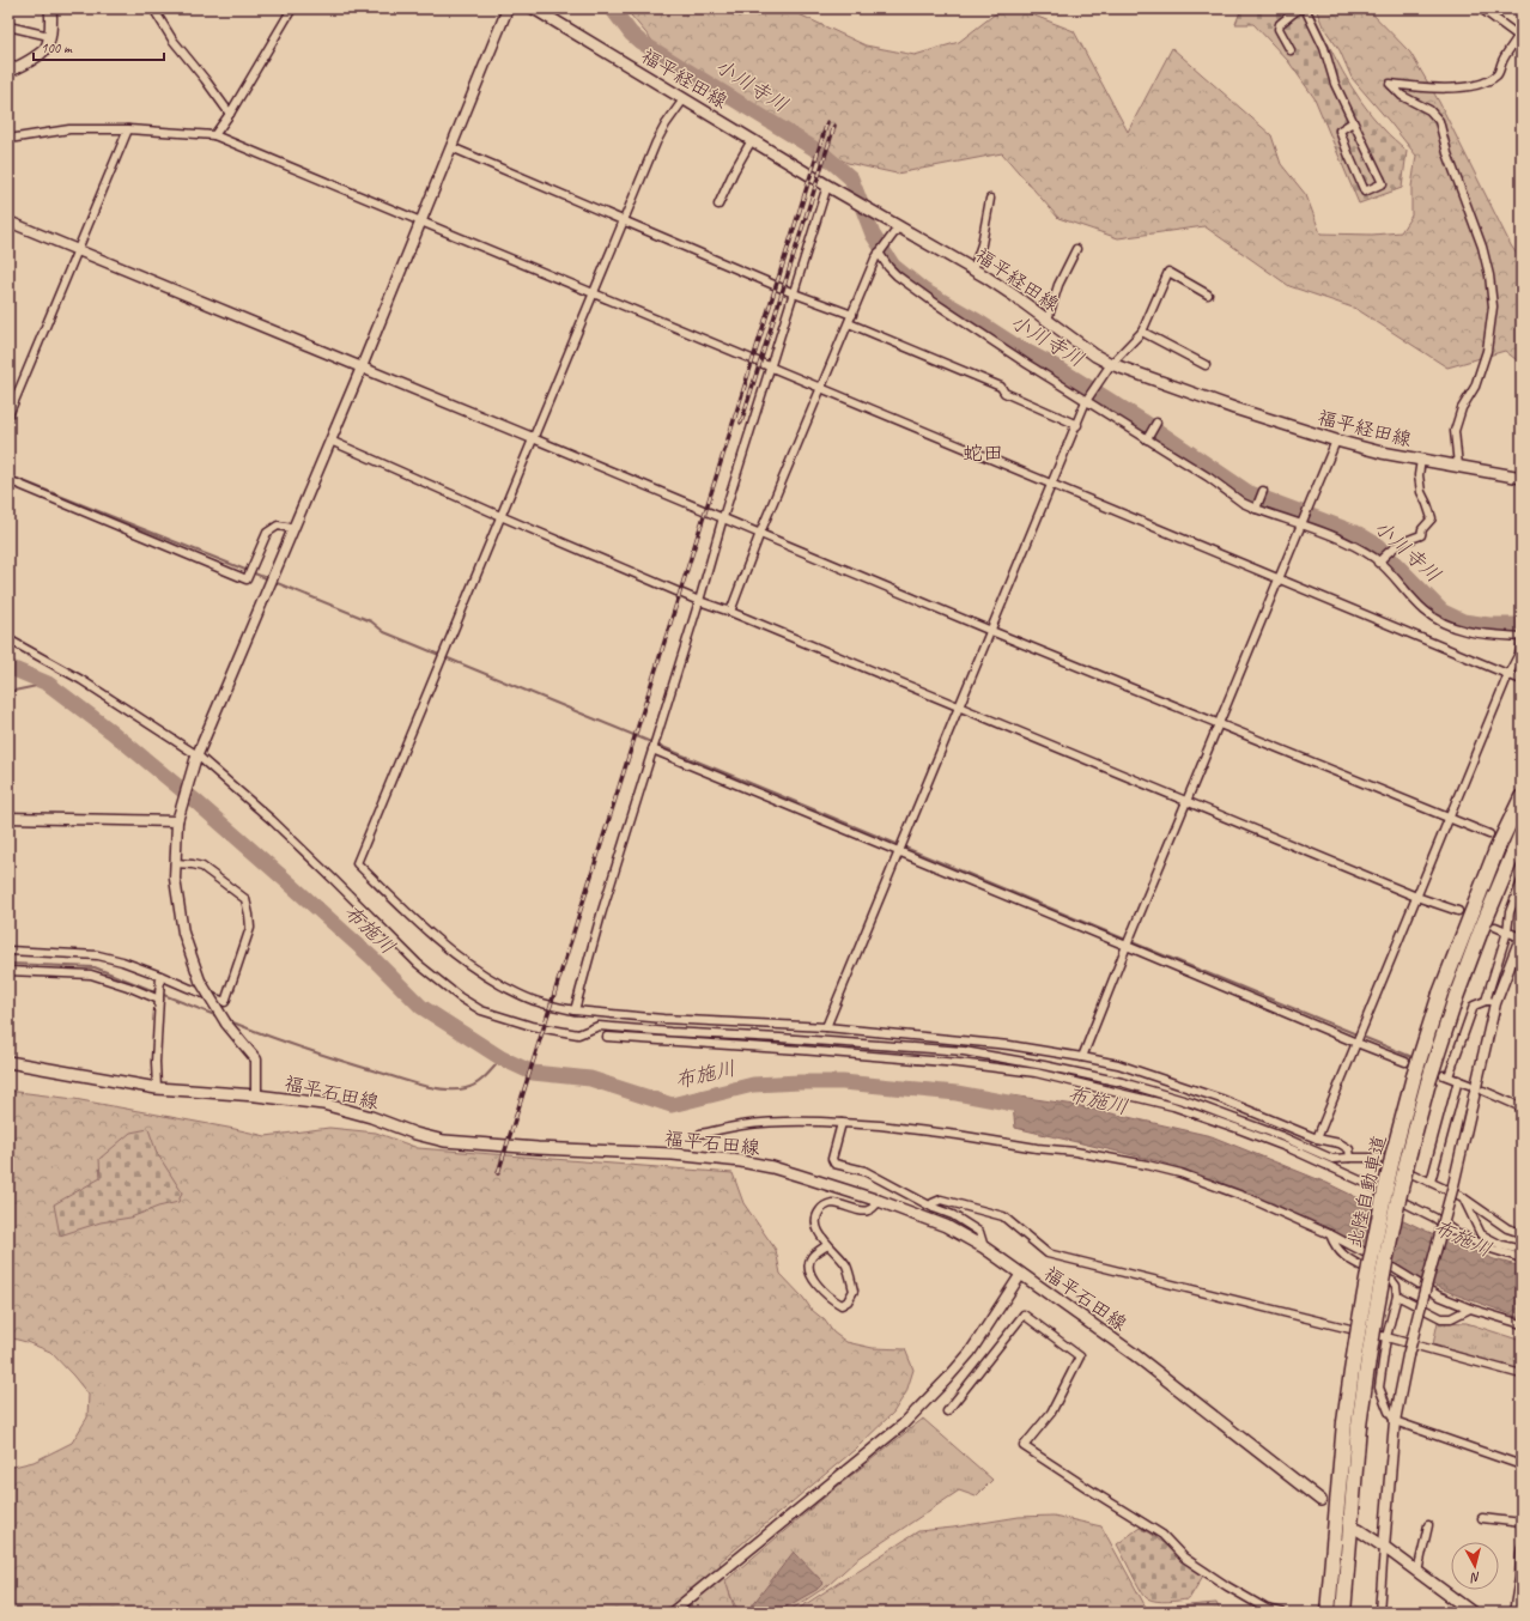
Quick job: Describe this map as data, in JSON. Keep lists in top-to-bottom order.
{
  "streets": {
    "highway": ["北陸自動車道"],
    "main road": ["福平経田線", "福平石田線"]
  },
  "districts": ["蛇田"],
  "water": ["小川寺川", "布施川"],
  "scale_bar": "100 m",
  "north": "bottom"
}
